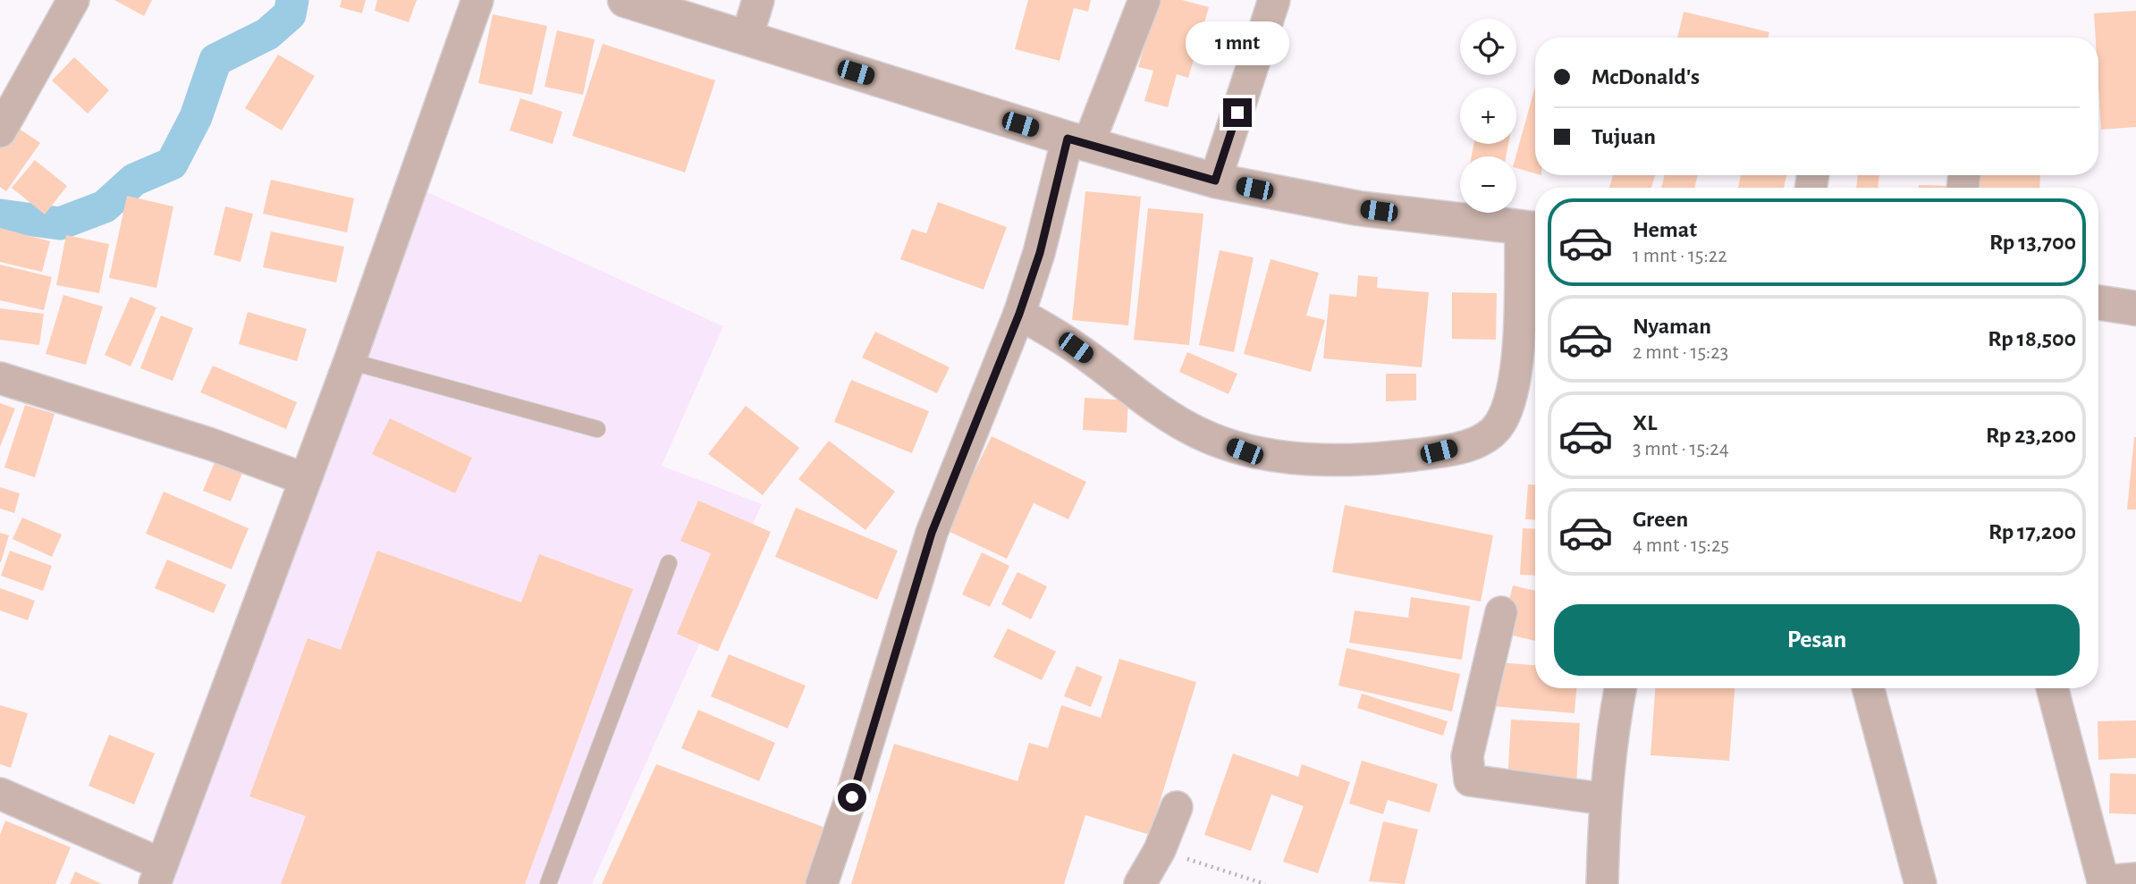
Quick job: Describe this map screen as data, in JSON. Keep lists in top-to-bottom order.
{
  "page": {
    "map_buttons": ["+", "−"],
    "bubble": "1 mnt",
    "banner": ["McDonald's", "Tujuan"],
    "list": [
      {
        "name": "Hemat",
        "note": "1 mnt · 15:22",
        "value": "Rp 13,700"
      },
      {
        "name": "Nyaman",
        "note": "2 mnt · 15:23",
        "value": "Rp 18,500"
      },
      {
        "name": "XL",
        "note": "3 mnt · 15:24",
        "value": "Rp 23,200"
      },
      {
        "name": "Green",
        "note": "4 mnt · 15:25",
        "value": "Rp 17,200"
      }
    ],
    "buttons": "Pesan"
  }
}
